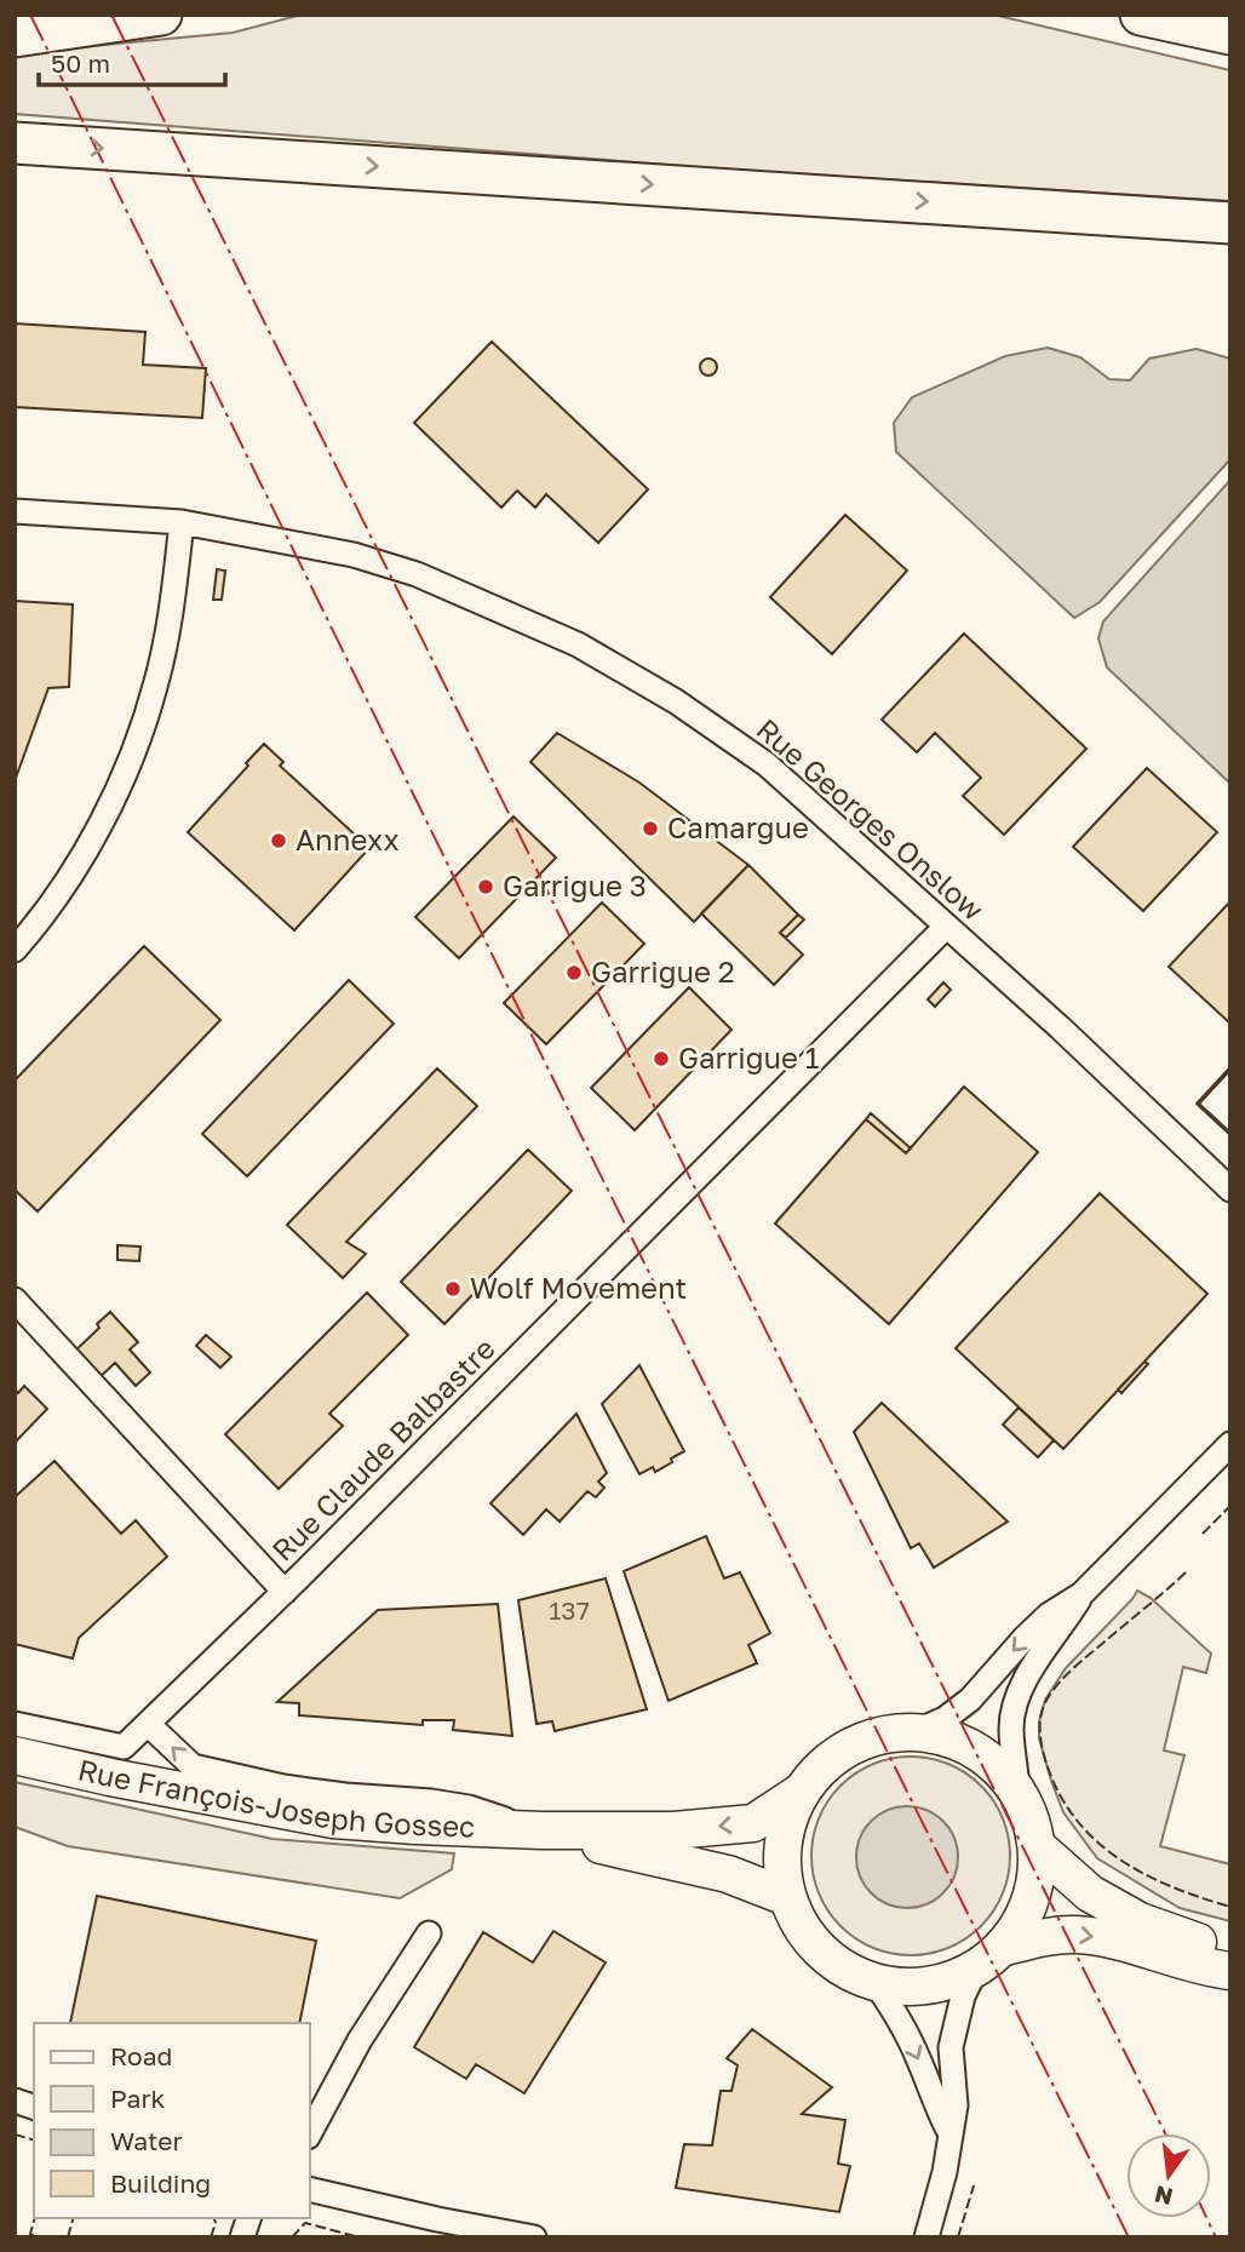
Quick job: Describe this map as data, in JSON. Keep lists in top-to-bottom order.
{
  "streets": {
    "main road": ["Rue François-Joseph Gossec"],
    "street": ["Rue Georges Onslow", "Rue Claude Balbastre"]
  },
  "crossings": [
    ["Rue Georges Onslow", "Rue Claude Balbastre"],
    ["Rue Claude Balbastre", "Rue François-Joseph Gossec"]
  ],
  "one_way": ["Rue François-Joseph Gossec"],
  "places": [
    "Camargue",
    "Annexx",
    "Garrigue 3",
    "Garrigue 2",
    "Garrigue 1",
    "Wolf Movement"
  ],
  "house_numbers": ["137"],
  "legend": [
    "Road",
    "Park",
    "Water",
    "Building"
  ],
  "scale_bar": "50 m",
  "north": "bottom"
}
